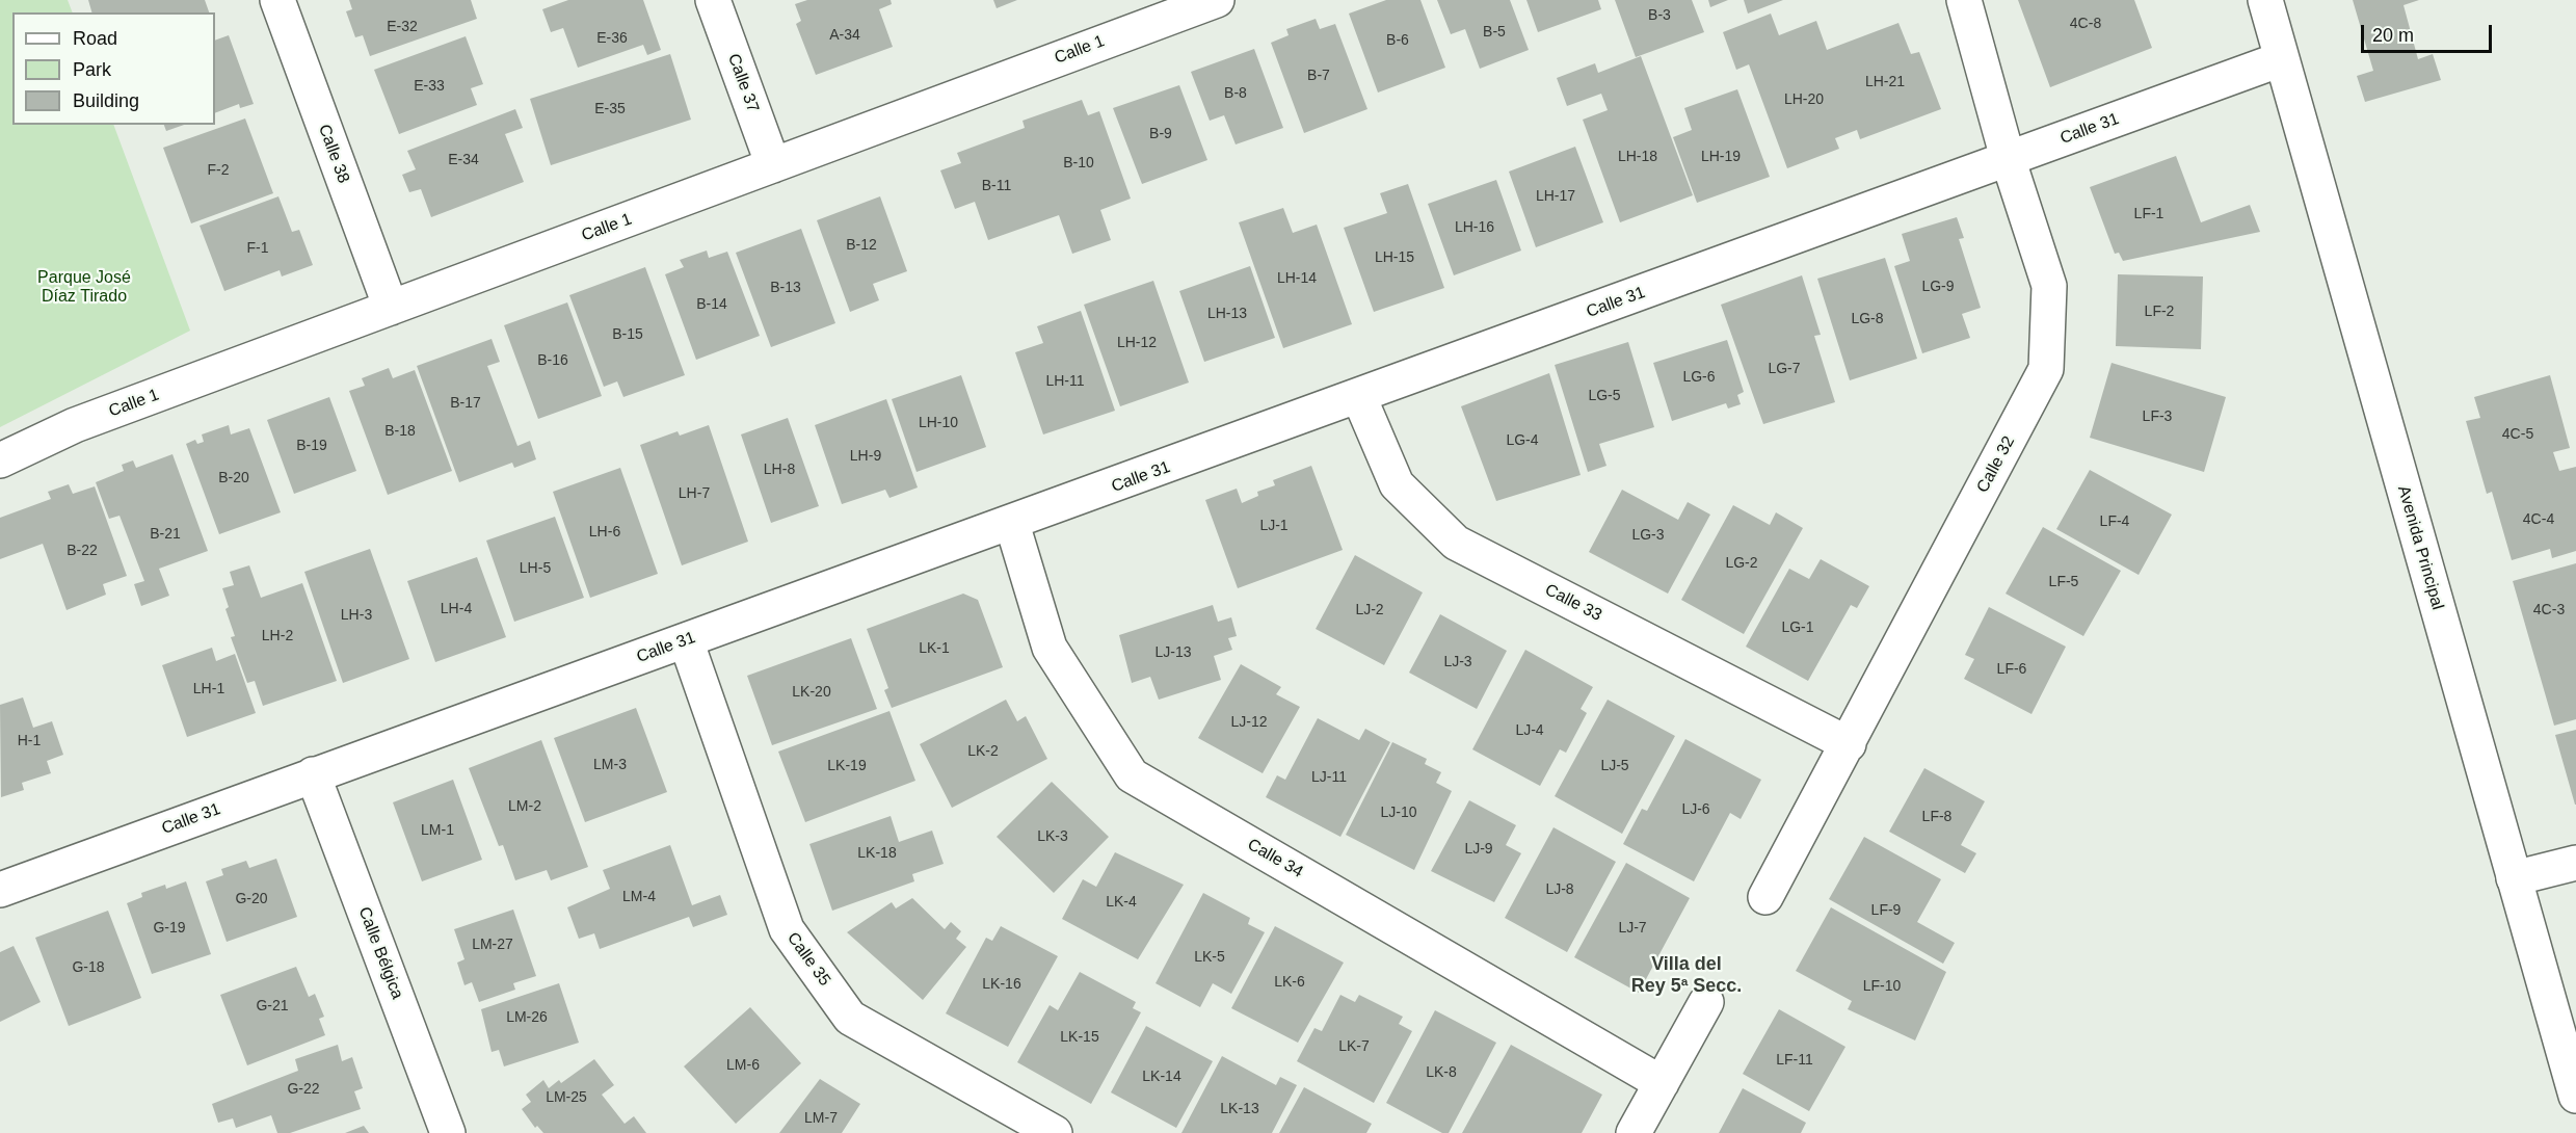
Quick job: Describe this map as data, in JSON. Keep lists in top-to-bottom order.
{
  "streets": {
    "street": [
      "Calle 1",
      "Calle 37",
      "Calle 31",
      "Calle 38",
      "Calle 32",
      "Avenida Principal",
      "Calle 33",
      "Calle 34",
      "Calle Bélgica",
      "Calle 35"
    ]
  },
  "crossings": [
    ["Calle 1", "Calle 37"],
    ["Calle 1", "Calle 38"],
    ["Calle 31", "Calle 32"],
    ["Calle 31", "Avenida Principal"],
    ["Calle 31", "Calle 33"],
    ["Calle 31", "Calle 34"],
    ["Calle 31", "Calle Bélgica"],
    ["Calle 31", "Calle 35"],
    ["Calle 32", "Calle 33"]
  ],
  "districts": ["Villa del Rey 5ª Secc."],
  "parks": ["Parque José Díaz Tirado"],
  "house_numbers": [
    "B-3",
    "4C-8",
    "E-32",
    "B-5",
    "A-34",
    "E-36",
    "B-6",
    "B-7",
    "LH-21",
    "E-33",
    "B-8",
    "LH-20",
    "E-35",
    "B-9",
    "LH-18",
    "LH-19",
    "E-34",
    "B-10",
    "F-2",
    "B-11",
    "LH-17",
    "LF-1",
    "LH-16",
    "B-12",
    "F-1",
    "LH-15",
    "LH-14",
    "LG-9",
    "B-13",
    "B-14",
    "LF-2",
    "LH-13",
    "LG-8",
    "B-15",
    "LH-12",
    "B-16",
    "LG-7",
    "LG-6",
    "LH-11",
    "LG-5",
    "B-17",
    "LF-3",
    "LH-10",
    "B-18",
    "4C-5",
    "LG-4",
    "B-19",
    "LH-9",
    "LH-8",
    "B-20",
    "LH-7",
    "4C-4",
    "LF-4",
    "LJ-1",
    "LH-6",
    "B-21",
    "LG-3",
    "B-22",
    "LG-2",
    "LH-5",
    "LF-5",
    "LH-4",
    "LJ-2",
    "4C-3",
    "LH-3",
    "LG-1",
    "LH-2",
    "LK-1",
    "LJ-13",
    "LJ-3",
    "LF-6",
    "LH-1",
    "LK-20",
    "LJ-12",
    "LJ-4",
    "H-1",
    "LK-2",
    "LM-3",
    "LK-19",
    "LJ-5",
    "LJ-11",
    "LM-2",
    "LJ-6",
    "LJ-10",
    "LF-8",
    "LM-1",
    "LK-3",
    "LJ-9",
    "LK-18",
    "LJ-8",
    "LM-4",
    "G-20",
    "LK-4",
    "LF-9",
    "G-19",
    "LJ-7",
    "LM-27",
    "LK-5",
    "G-18",
    "LK-6",
    "LK-16",
    "LF-10",
    "G-21",
    "LM-26",
    "LK-15",
    "LK-7",
    "LF-11",
    "LM-6",
    "LK-8",
    "LK-14",
    "G-22",
    "LM-25",
    "LK-13",
    "LM-7"
  ],
  "legend": ["Road", "Park", "Building"],
  "scale_bar": "20 m"
}
